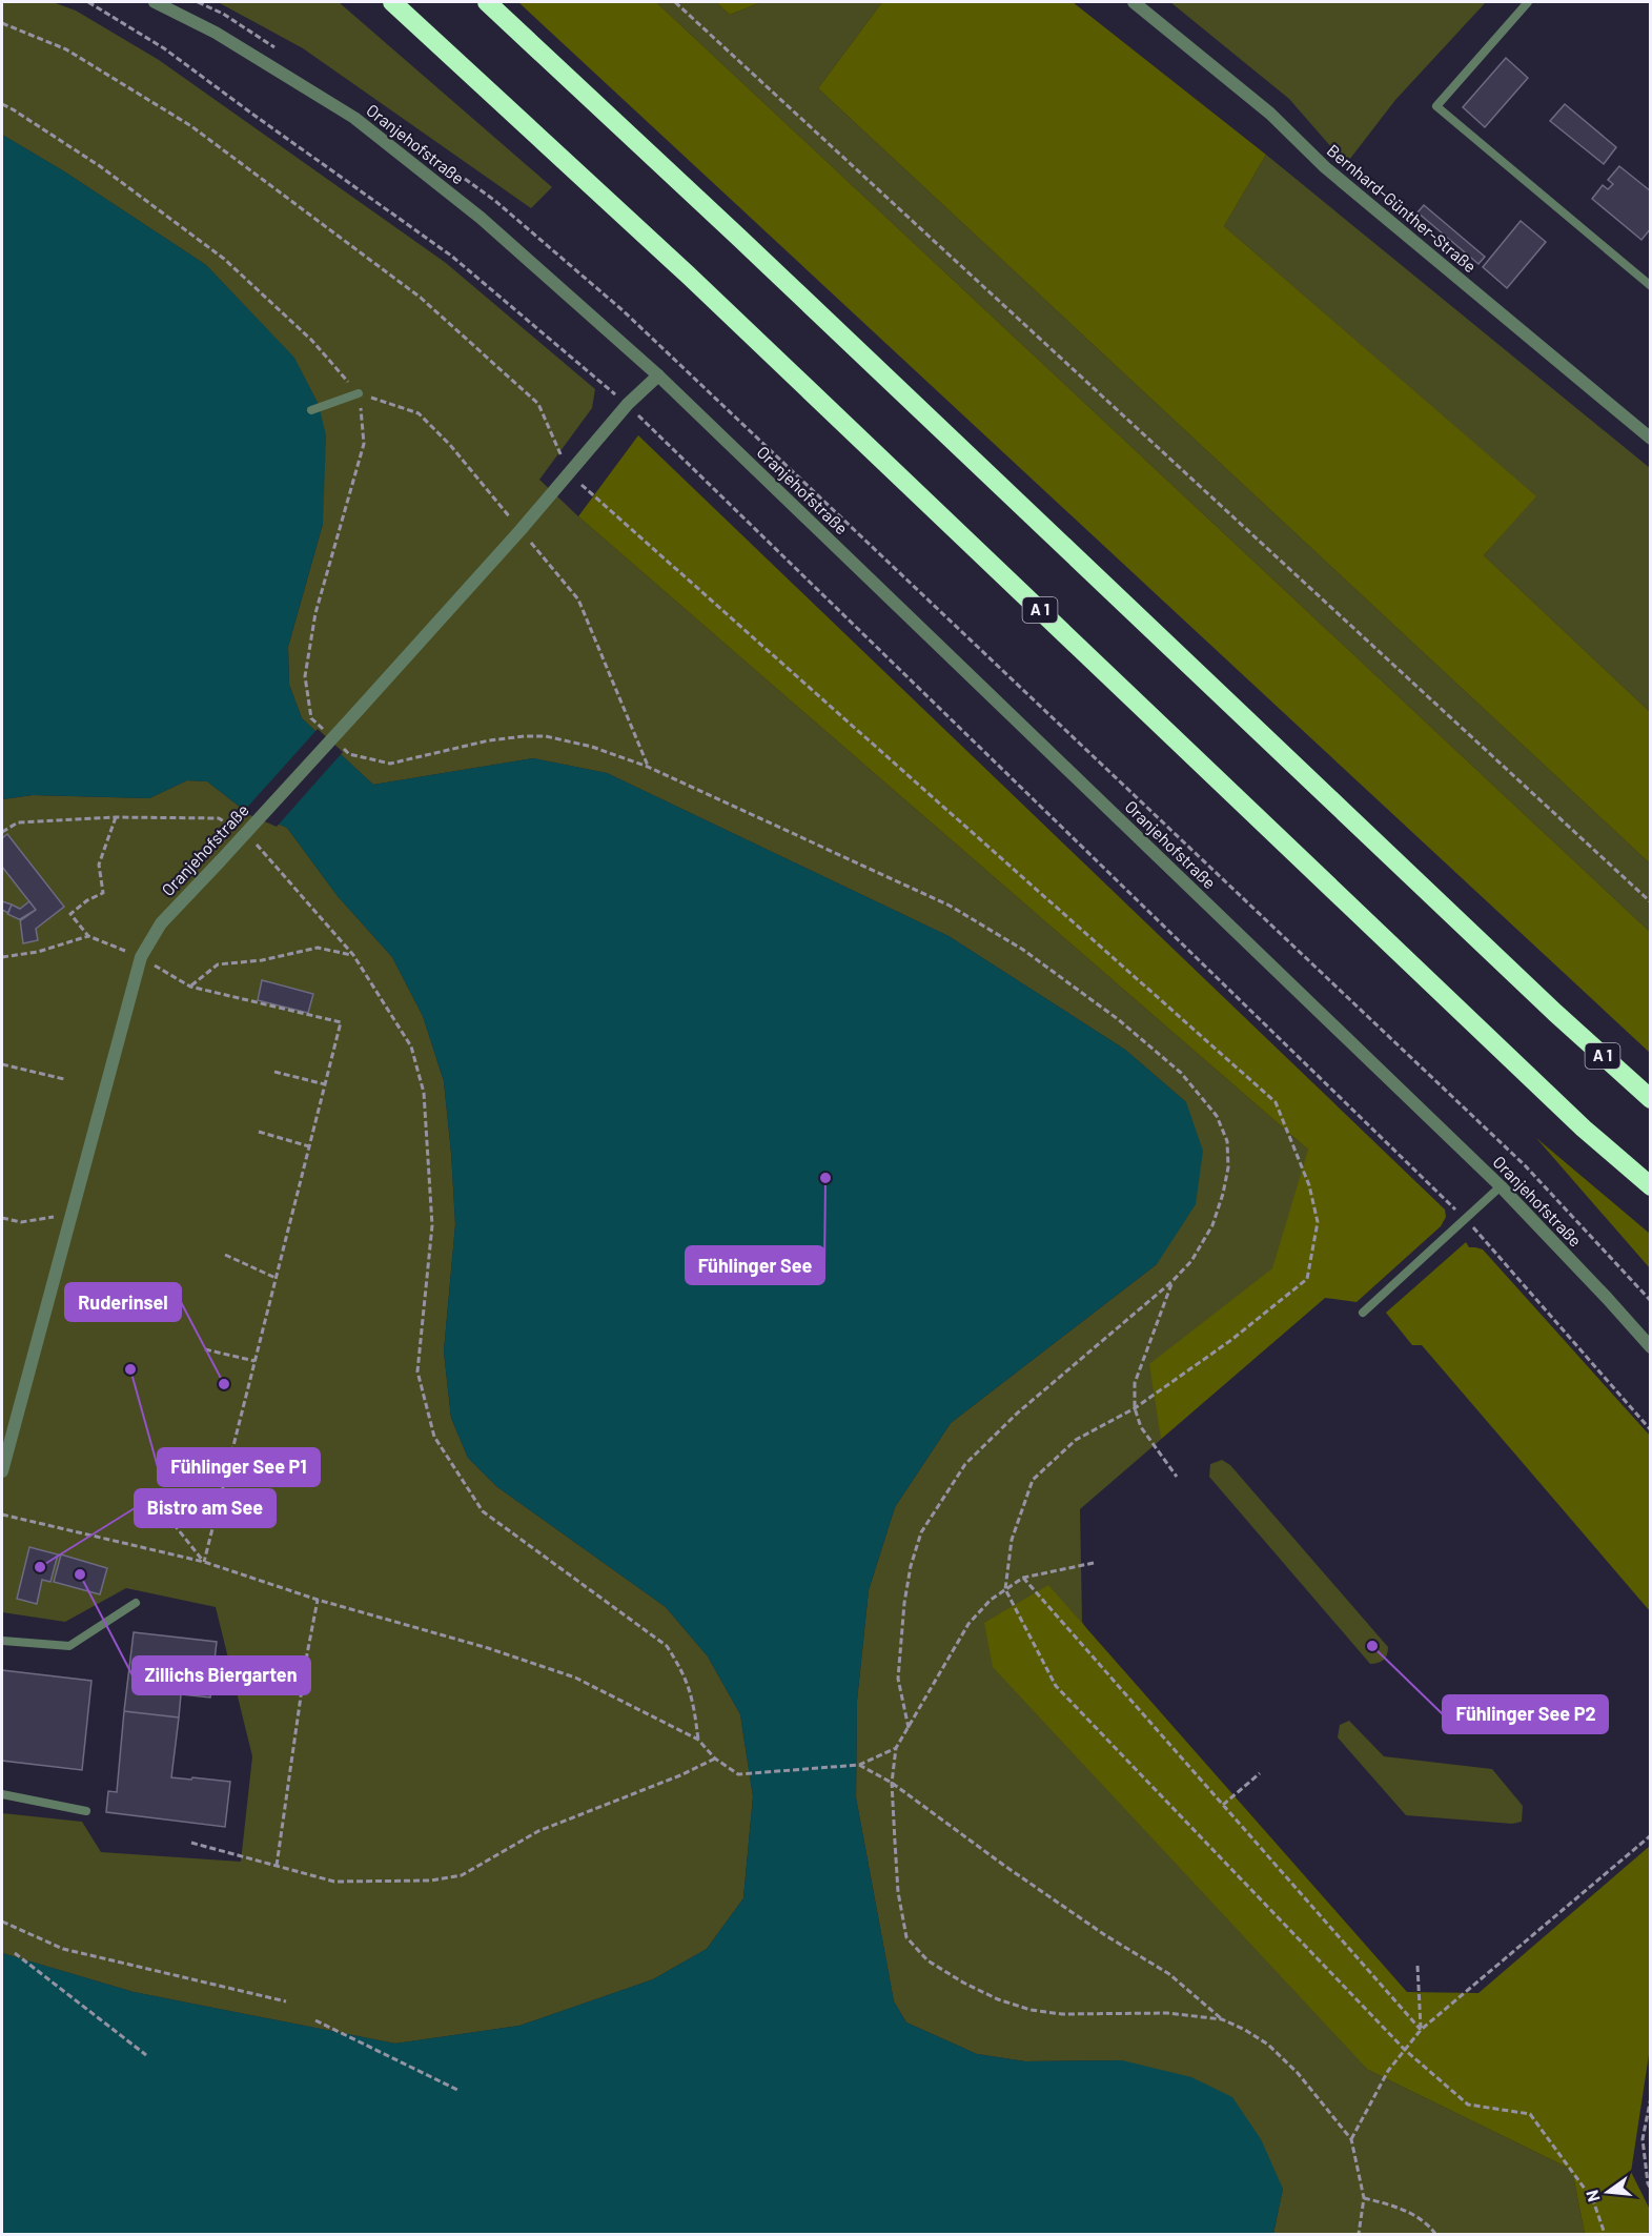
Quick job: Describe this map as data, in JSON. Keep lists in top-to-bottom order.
{
  "streets": {
    "highway": ["A 1"],
    "street": ["Oranjehofstraße", "Bernhard-Günther-Straße"]
  },
  "places": [
    "Fühlinger See",
    "Fühlinger See P1",
    "Ruderinsel",
    "Bistro am See",
    "Zillichs Biergarten",
    "Fühlinger See P2"
  ],
  "north": "left"
}
